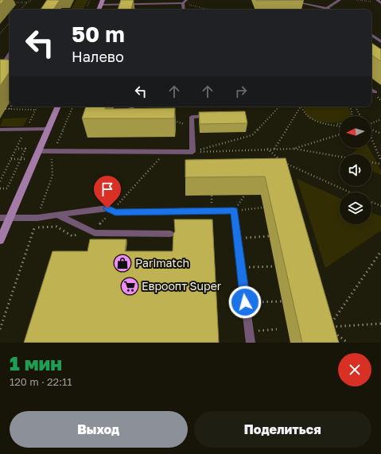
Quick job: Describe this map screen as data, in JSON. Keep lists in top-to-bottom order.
{
  "places": {
    "shop": ["Parimatch"],
    "supermarket": ["Евроопт Super"]
  },
  "north": "left",
  "page": {
    "turn": ["50 m", "Налево"],
    "heading": ["1 мин", "120 m · 22:11"],
    "buttons": ["Выход", "Поделиться"]
  }
}
